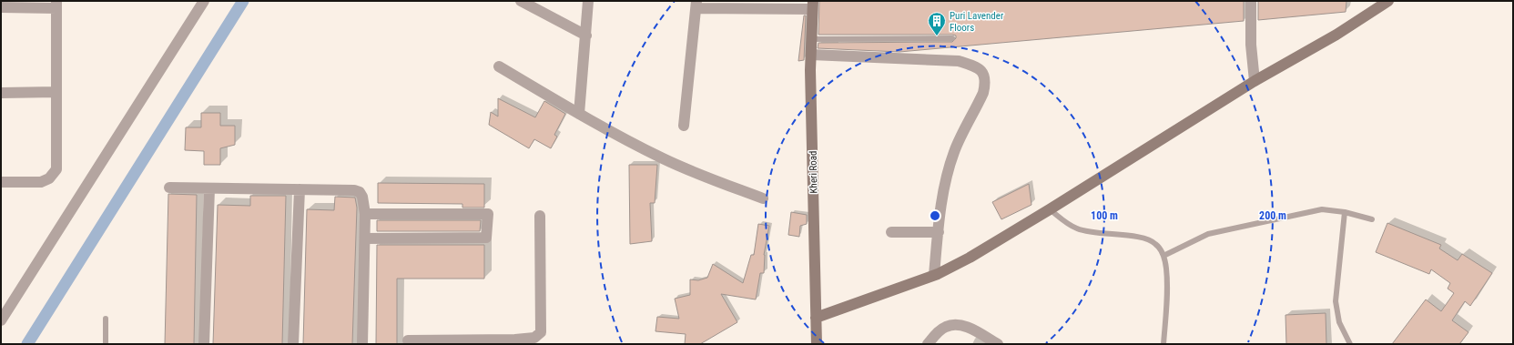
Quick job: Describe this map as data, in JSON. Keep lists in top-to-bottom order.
{
  "streets": {
    "street": ["Kheri Road"]
  },
  "places": {
    "building": ["Puri Lavender Floors"]
  },
  "rings": ["100 m", "200 m"]
}
